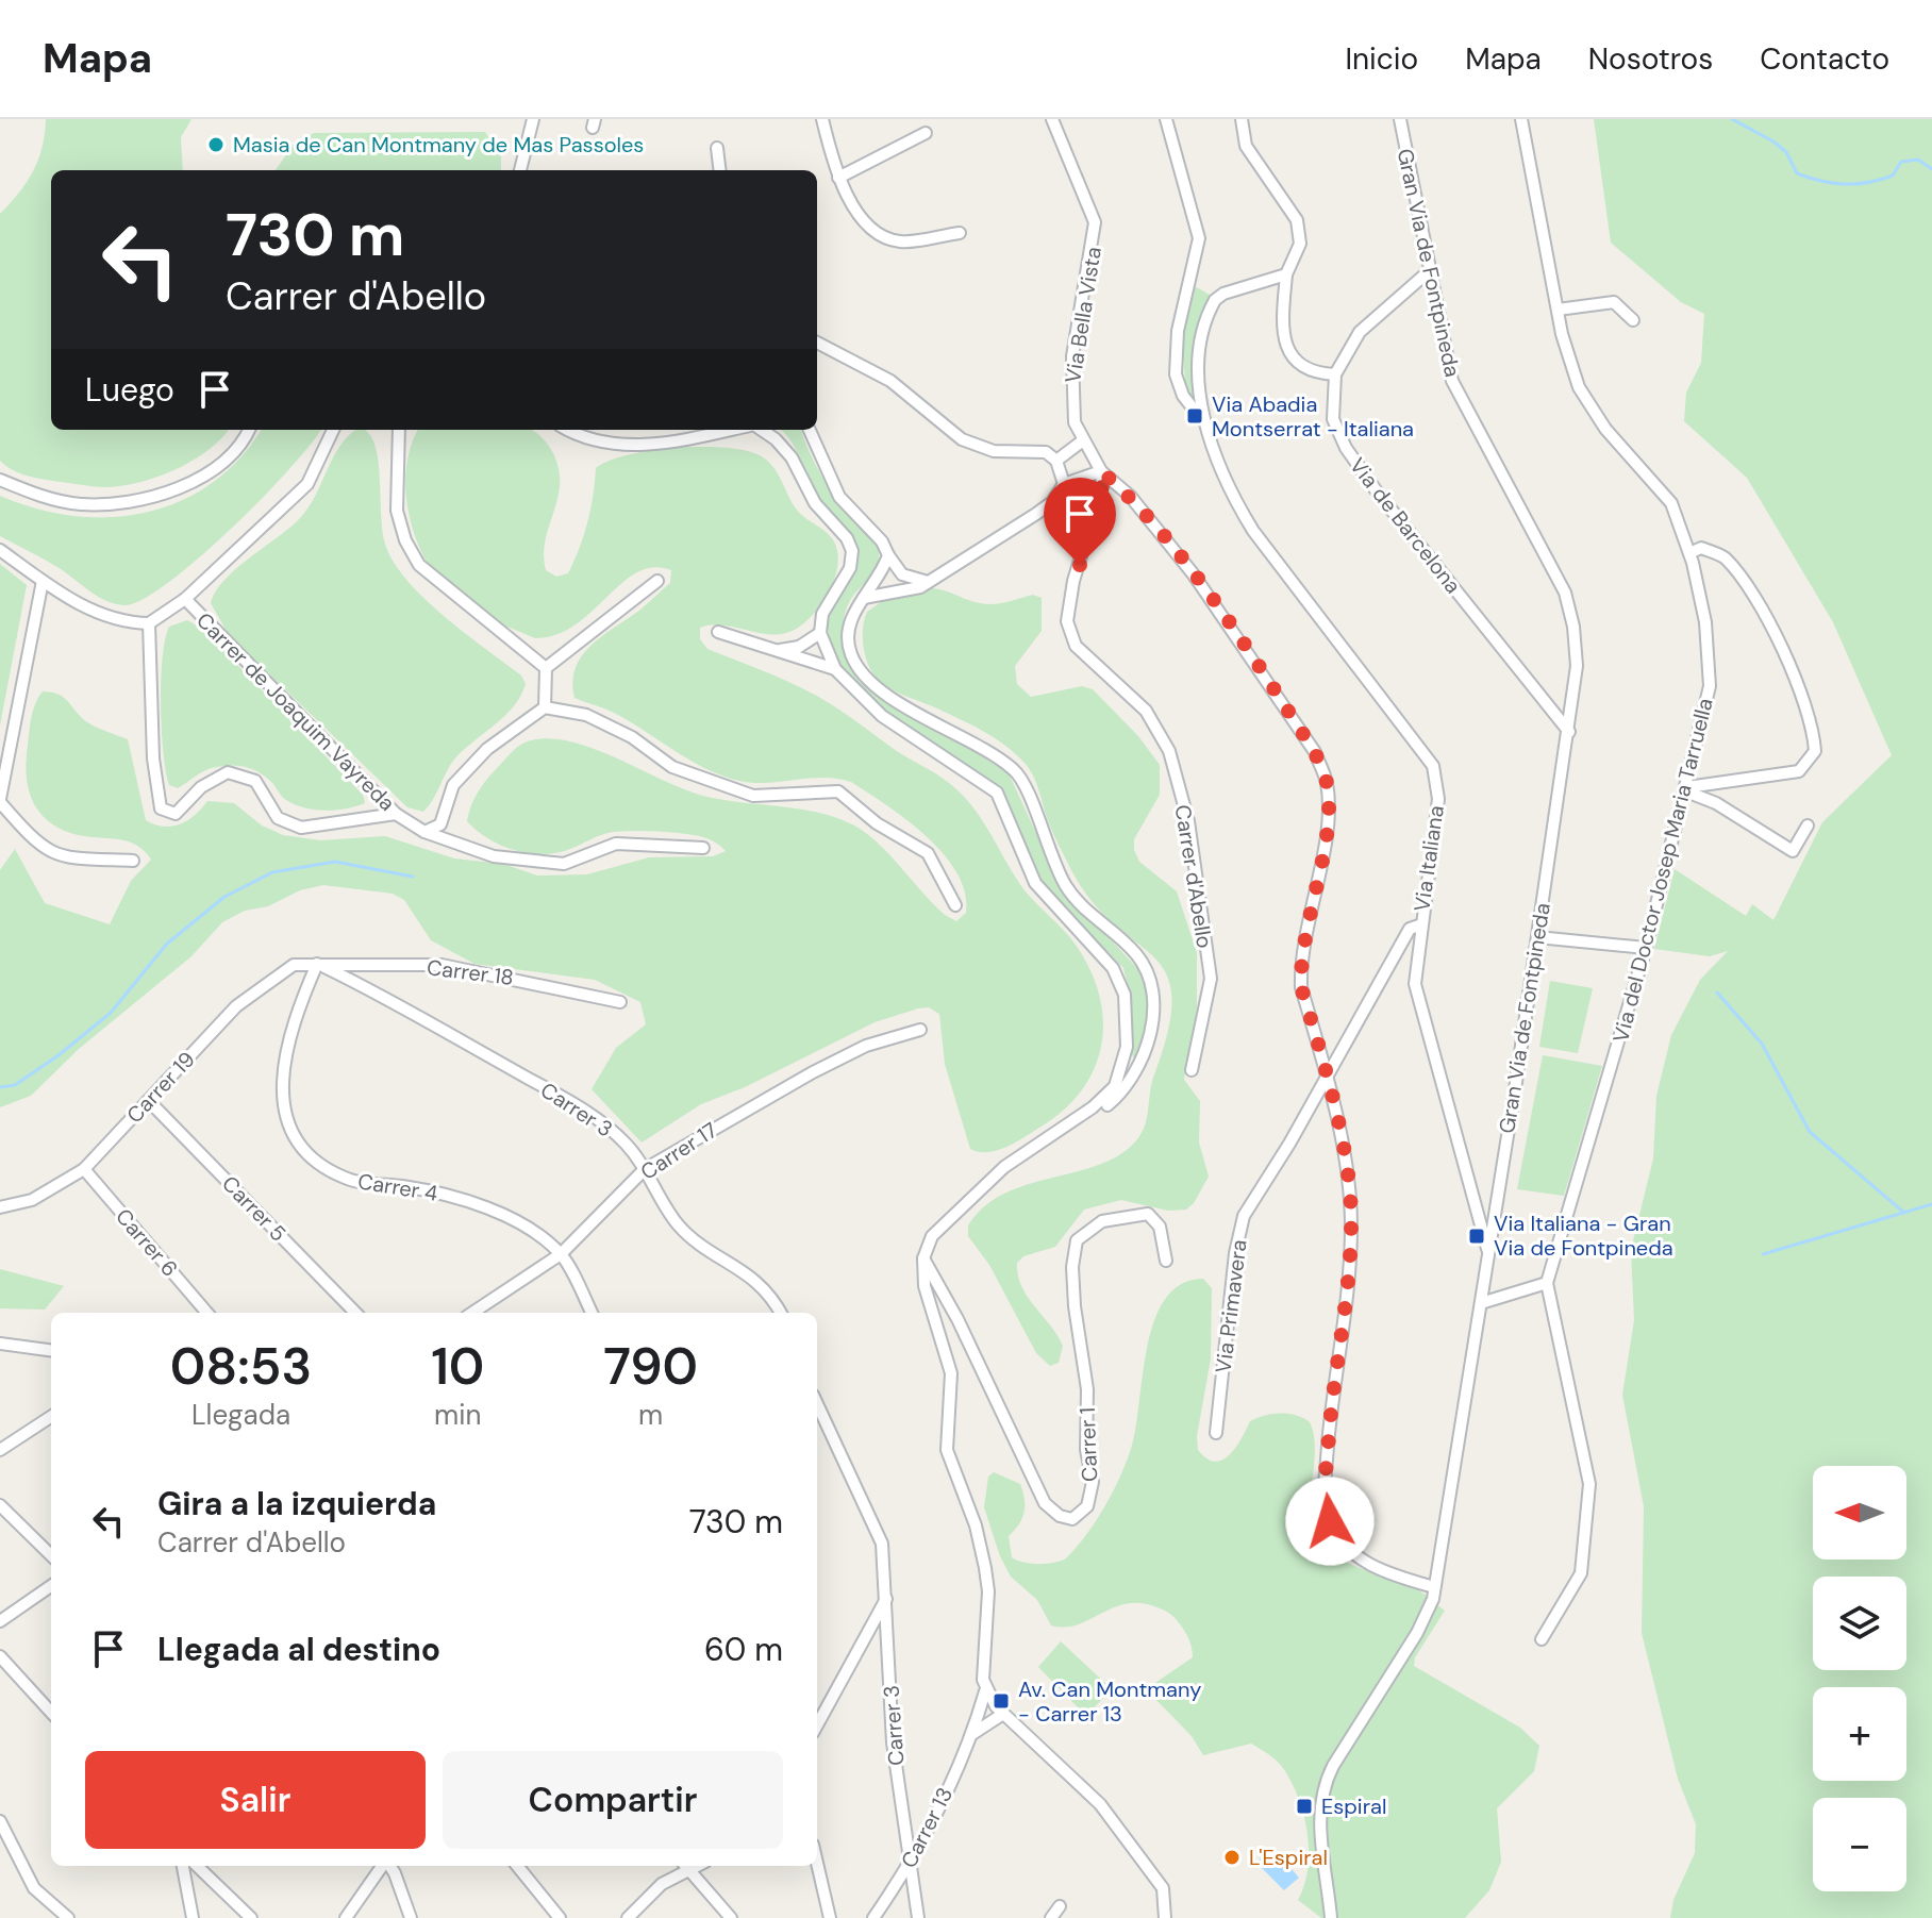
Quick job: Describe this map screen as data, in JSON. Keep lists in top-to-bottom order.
{
  "streets": {
    "street": [
      "Gran Via de Fontpineda",
      "Via Bella Vista",
      "Via de Barcelona",
      "Carrer de Joaquim Vayreda",
      "Via Italiana",
      "Via del Doctor Josep Maria Tarruella",
      "Carrer d'Abello",
      "Carrer 18",
      "Carrer 19",
      "Carrer 3",
      "Carrer 17",
      "Carrer 4",
      "Carrer 5",
      "Carrer 6",
      "Via Primavera",
      "Carrer 1",
      "Carrer 13"
    ]
  },
  "crossings": [
    ["Gran Via de Fontpineda", "Via Bella Vista"],
    ["Gran Via de Fontpineda", "Via de Barcelona"],
    ["Gran Via de Fontpineda", "Via Italiana"],
    ["Via Bella Vista", "Carrer d'Abello"],
    ["Via Bella Vista", "Via Primavera"],
    ["Via Italiana", "Via Primavera"],
    ["Carrer 18", "Carrer 19"],
    ["Carrer 18", "Carrer 3"],
    ["Carrer 18", "Carrer 4"],
    ["Carrer 19", "Carrer 3"],
    ["Carrer 19", "Carrer 4"],
    ["Carrer 19", "Carrer 5"],
    ["Carrer 19", "Carrer 6"],
    ["Carrer 3", "Carrer 17"],
    ["Carrer 3", "Carrer 4"],
    ["Carrer 3", "Carrer 13"],
    ["Carrer 17", "Carrer 4"],
    ["Carrer 1", "Carrer 13"]
  ],
  "places": {
    "other": ["Masia de Can Montmany de Mas Passoles", "L'Espiral"],
    "transit": [
      "Via Abadia Montserrat - Italiana",
      "Via Italiana - Gran Via de Fontpineda",
      "Av. Can Montmany - Carrer 13",
      "Espiral"
    ]
  },
  "north": "left",
  "page": {
    "header": "Mapa",
    "nav": [
      "Inicio",
      "Mapa",
      "Nosotros",
      "Contacto"
    ],
    "turn": ["730 m", "Carrer d'Abello"],
    "then": "Luego",
    "eta": [
      "08:53",
      "Llegada",
      "10",
      "min",
      "790",
      "m"
    ],
    "list": [
      {
        "name": "Gira a la izquierda",
        "note": "Carrer d'Abello",
        "value": "730 m"
      },
      {
        "name": "Llegada al destino",
        "value": "60 m"
      }
    ],
    "map_buttons": ["+", "−"],
    "buttons": ["Salir", "Compartir"]
  }
}
